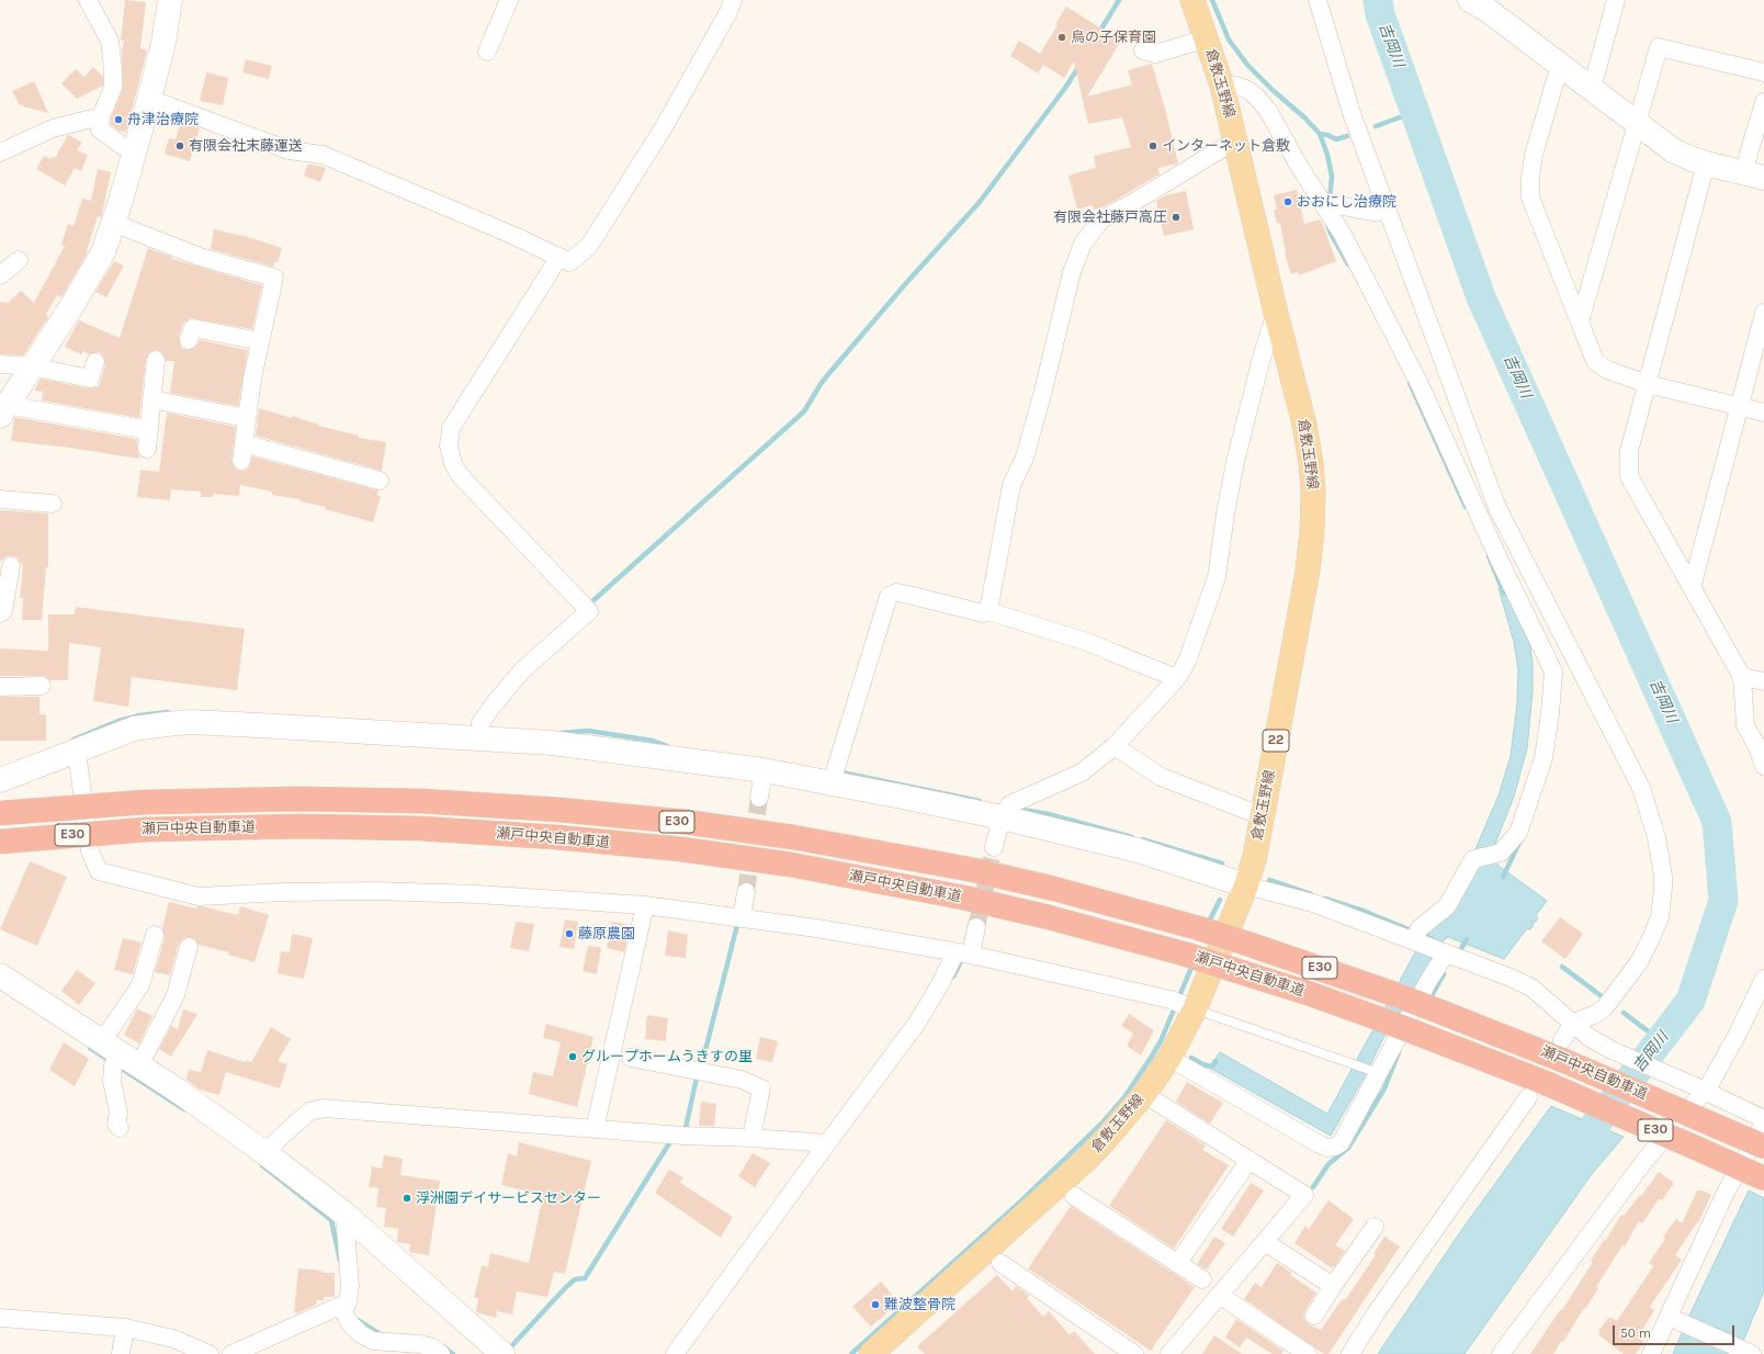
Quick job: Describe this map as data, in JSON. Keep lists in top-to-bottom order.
{
  "streets": {
    "highway": ["E30", "瀬戸中央自動車道"],
    "main road": ["倉敷玉野線", "22"]
  },
  "water": ["吉岡川"],
  "places": [
    "鳥の子保育園",
    "舟津治療院",
    "有限会社末藤運送",
    "インターネット倉敷",
    "おおにし治療院",
    "有限会社藤戸高圧",
    "藤原農園",
    "グループホームうきすの里",
    "浮洲園デイサービスセンター",
    "難波整骨院"
  ],
  "scale_bar": "50 m"
}
